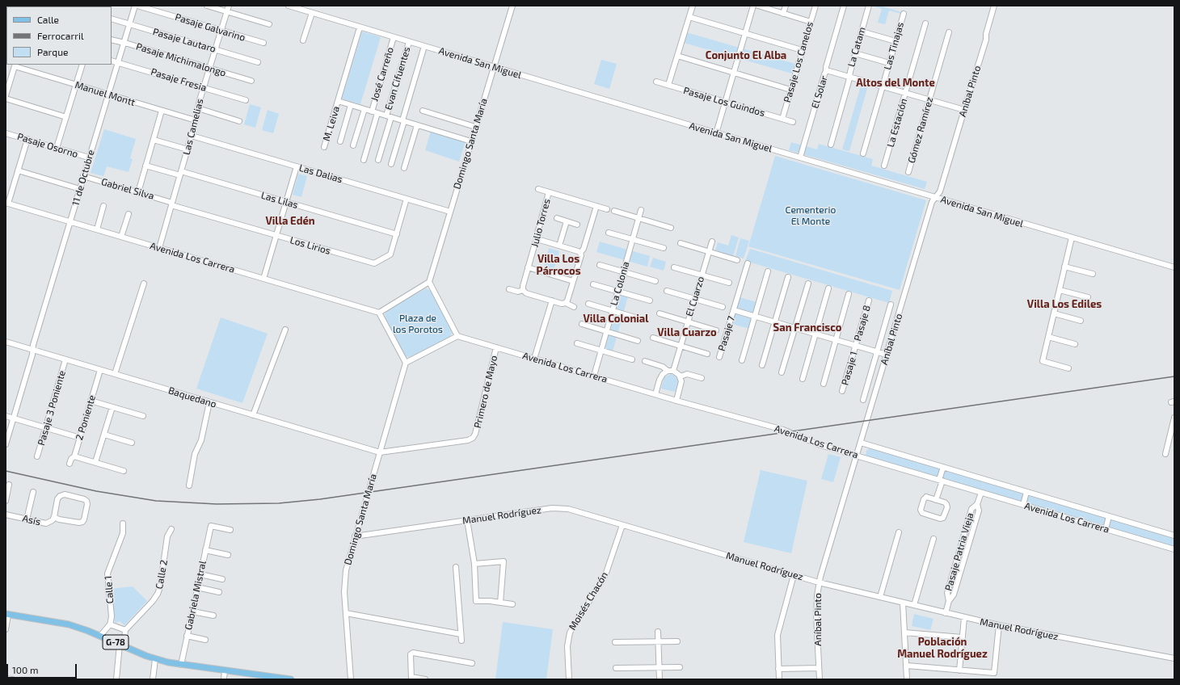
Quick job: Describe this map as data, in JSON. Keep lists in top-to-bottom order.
{
  "streets": {
    "main road": ["G-78"],
    "street": [
      "Pasaje Galvarino",
      "Pasaje Lautaro",
      "Las Tinajas",
      "La Catam",
      "Pasaje Michimalongo",
      "Pasaje Los Canelos",
      "Avenida San Miguel",
      "José Carreño",
      "Evan Cifuentes",
      "Pasaje Fresia",
      "Aníbal Pinto",
      "El Solar",
      "Manuel Montt",
      "Pasaje Los Guindos",
      "La Estación",
      "M. Leiva",
      "Las Camelias",
      "Gómez Ramírez",
      "Domingo Santa María",
      "Pasaje Osorno",
      "Las Dalias",
      "11 de Octubre",
      "Gabriel Silva",
      "Las Lilas",
      "Julio Torres",
      "Los Lirios",
      "Avenida Los Carrera",
      "La Colonia",
      "El Cuarzo",
      "Pasaje 8",
      "Pasaje 7",
      "Pasaje 1",
      "Primero de Mayo",
      "Baquedano",
      "Pasaje 3 Poniente",
      "2 Poniente",
      "Manuel Rodríguez",
      "Asís",
      "Pasaje Patria Vieja",
      "Calle 2",
      "Calle 1",
      "Gabriela Mistral",
      "Moisés Chacón"
    ]
  },
  "crossings": [
    ["Pasaje Galvarino", "Las Camelias"],
    ["Pasaje Lautaro", "Las Camelias"],
    ["Pasaje Lautaro", "11 de Octubre"],
    ["Las Tinajas", "El Solar"],
    ["La Catam", "El Solar"],
    ["Pasaje Michimalongo", "Las Camelias"],
    ["Pasaje Michimalongo", "11 de Octubre"],
    ["Pasaje Los Canelos", "Pasaje Los Guindos"],
    ["Avenida San Miguel", "José Carreño"],
    ["Avenida San Miguel", "Evan Cifuentes"],
    ["Avenida San Miguel", "Aníbal Pinto"],
    ["Avenida San Miguel", "El Solar"],
    ["Avenida San Miguel", "M. Leiva"],
    ["Avenida San Miguel", "Domingo Santa María"],
    ["Pasaje Fresia", "Las Camelias"],
    ["Pasaje Fresia", "11 de Octubre"],
    ["Aníbal Pinto", "El Solar"],
    ["Aníbal Pinto", "Avenida Los Carrera"],
    ["Aníbal Pinto", "Manuel Rodríguez"],
    ["El Solar", "La Estación"],
    ["El Solar", "Gómez Ramírez"],
    ["Manuel Montt", "Las Camelias"],
    ["Manuel Montt", "11 de Octubre"],
    ["Las Camelias", "Las Dalias"],
    ["Las Camelias", "Gabriel Silva"],
    ["Las Camelias", "Las Lilas"],
    ["Las Camelias", "Los Lirios"],
    ["Las Camelias", "Avenida Los Carrera"],
    ["Domingo Santa María", "Las Dalias"],
    ["Domingo Santa María", "Primero de Mayo"],
    ["Domingo Santa María", "Baquedano"],
    ["Domingo Santa María", "Manuel Rodríguez"],
    ["Pasaje Osorno", "11 de Octubre"],
    ["Las Dalias", "Los Lirios"],
    ["11 de Octubre", "Gabriel Silva"],
    ["11 de Octubre", "Avenida Los Carrera"],
    ["11 de Octubre", "Baquedano"],
    ["Gabriel Silva", "Los Lirios"],
    ["Las Lilas", "Los Lirios"],
    ["Avenida Los Carrera", "La Colonia"],
    ["Avenida Los Carrera", "Primero de Mayo"],
    ["Avenida Los Carrera", "Pasaje Patria Vieja"],
    ["Pasaje 8", "Pasaje 1"],
    ["Primero de Mayo", "Baquedano"],
    ["Baquedano", "Pasaje 3 Poniente"],
    ["Baquedano", "2 Poniente"],
    ["Manuel Rodríguez", "Pasaje Patria Vieja"],
    ["Manuel Rodríguez", "Moisés Chacón"],
    ["Gabriela Mistral", "G-78"]
  ],
  "districts": [
    "Conjunto El Alba",
    "Altos del Monte",
    "Villa Edén",
    "Villa Los Párrocos",
    "Villa Los Ediles",
    "Villa Colonial",
    "San Francisco",
    "Villa Cuarzo",
    "Población Manuel Rodríguez"
  ],
  "parks": ["Cementerio El Monte", "Plaza de los Porotos"],
  "legend": ["Calle", "Ferrocarril", "Parque"],
  "scale_bar": "100 m"
}
